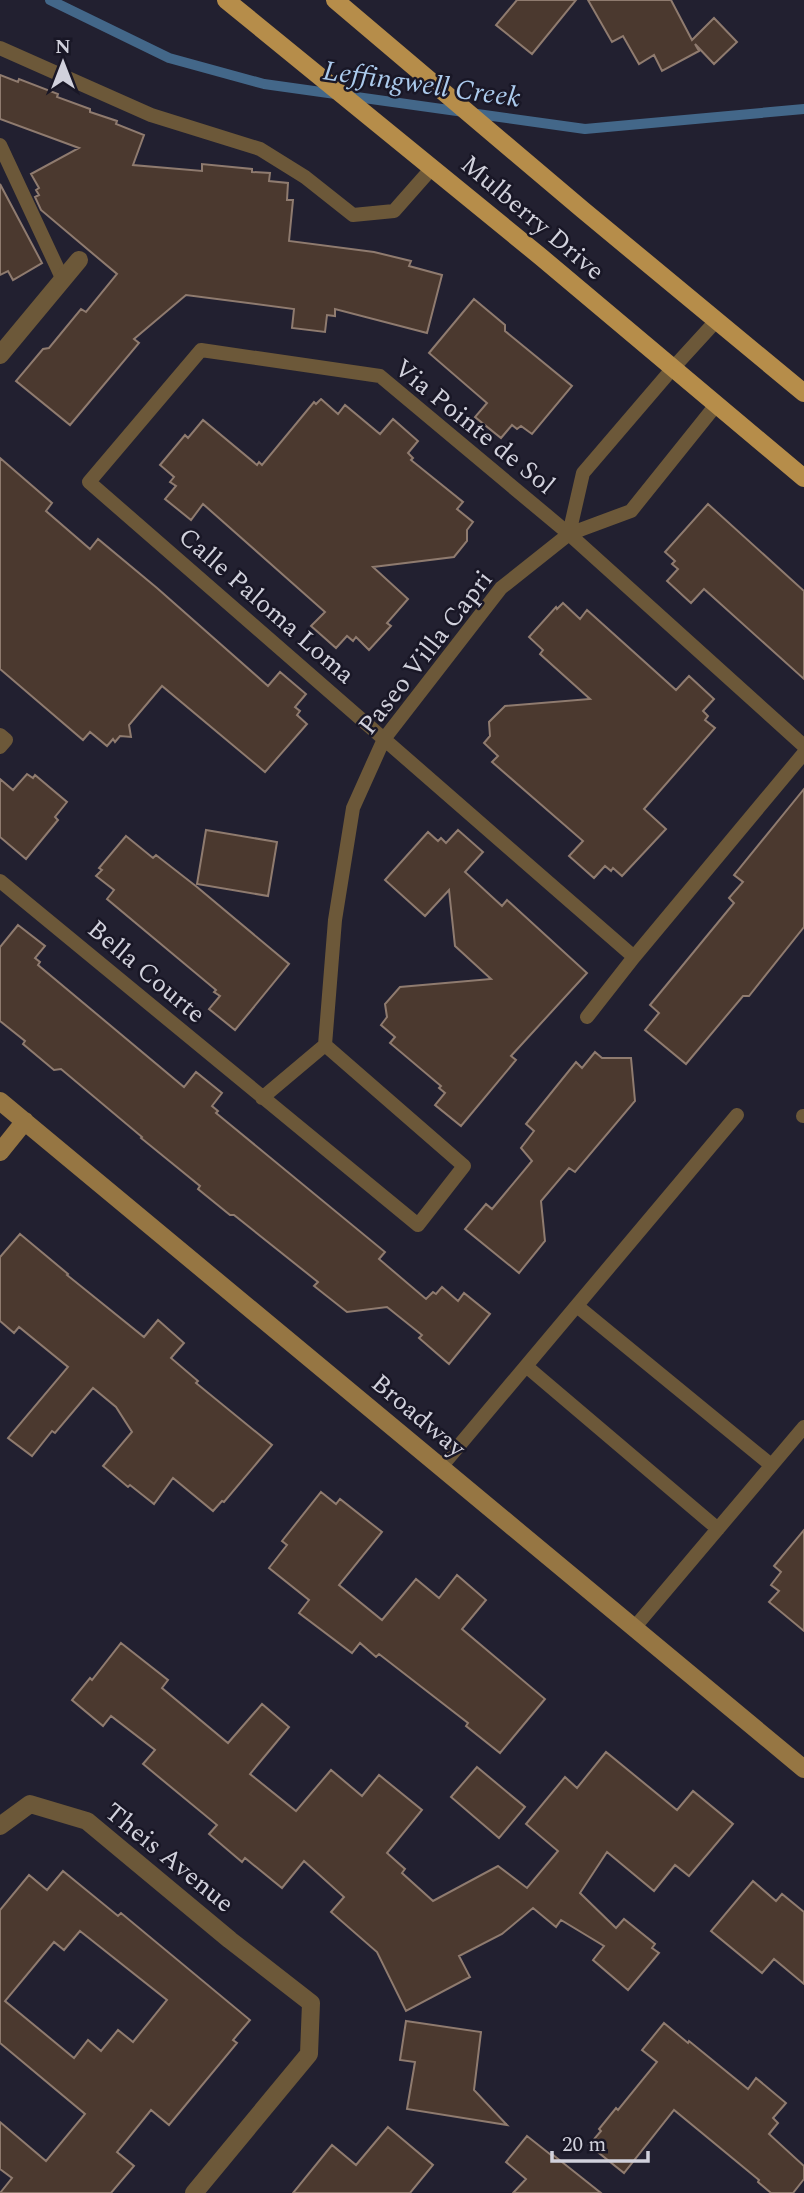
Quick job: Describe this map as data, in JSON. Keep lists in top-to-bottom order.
{
  "streets": {
    "main road": ["Mulberry Drive"],
    "street": ["Broadway", "Theis Avenue"],
    "lane": [
      "Via Pointe de Sol",
      "Calle Paloma Loma",
      "Paseo Villa Capri",
      "Bella Courte"
    ]
  },
  "crossings": [
    ["Mulberry Drive", "Paseo Villa Capri"],
    ["Via Pointe de Sol", "Calle Paloma Loma"],
    ["Via Pointe de Sol", "Paseo Villa Capri"],
    ["Calle Paloma Loma", "Paseo Villa Capri"],
    ["Paseo Villa Capri", "Bella Courte"]
  ],
  "water": ["Leffingwell Creek"],
  "scale_bar": "20 m",
  "north": "top"
}
